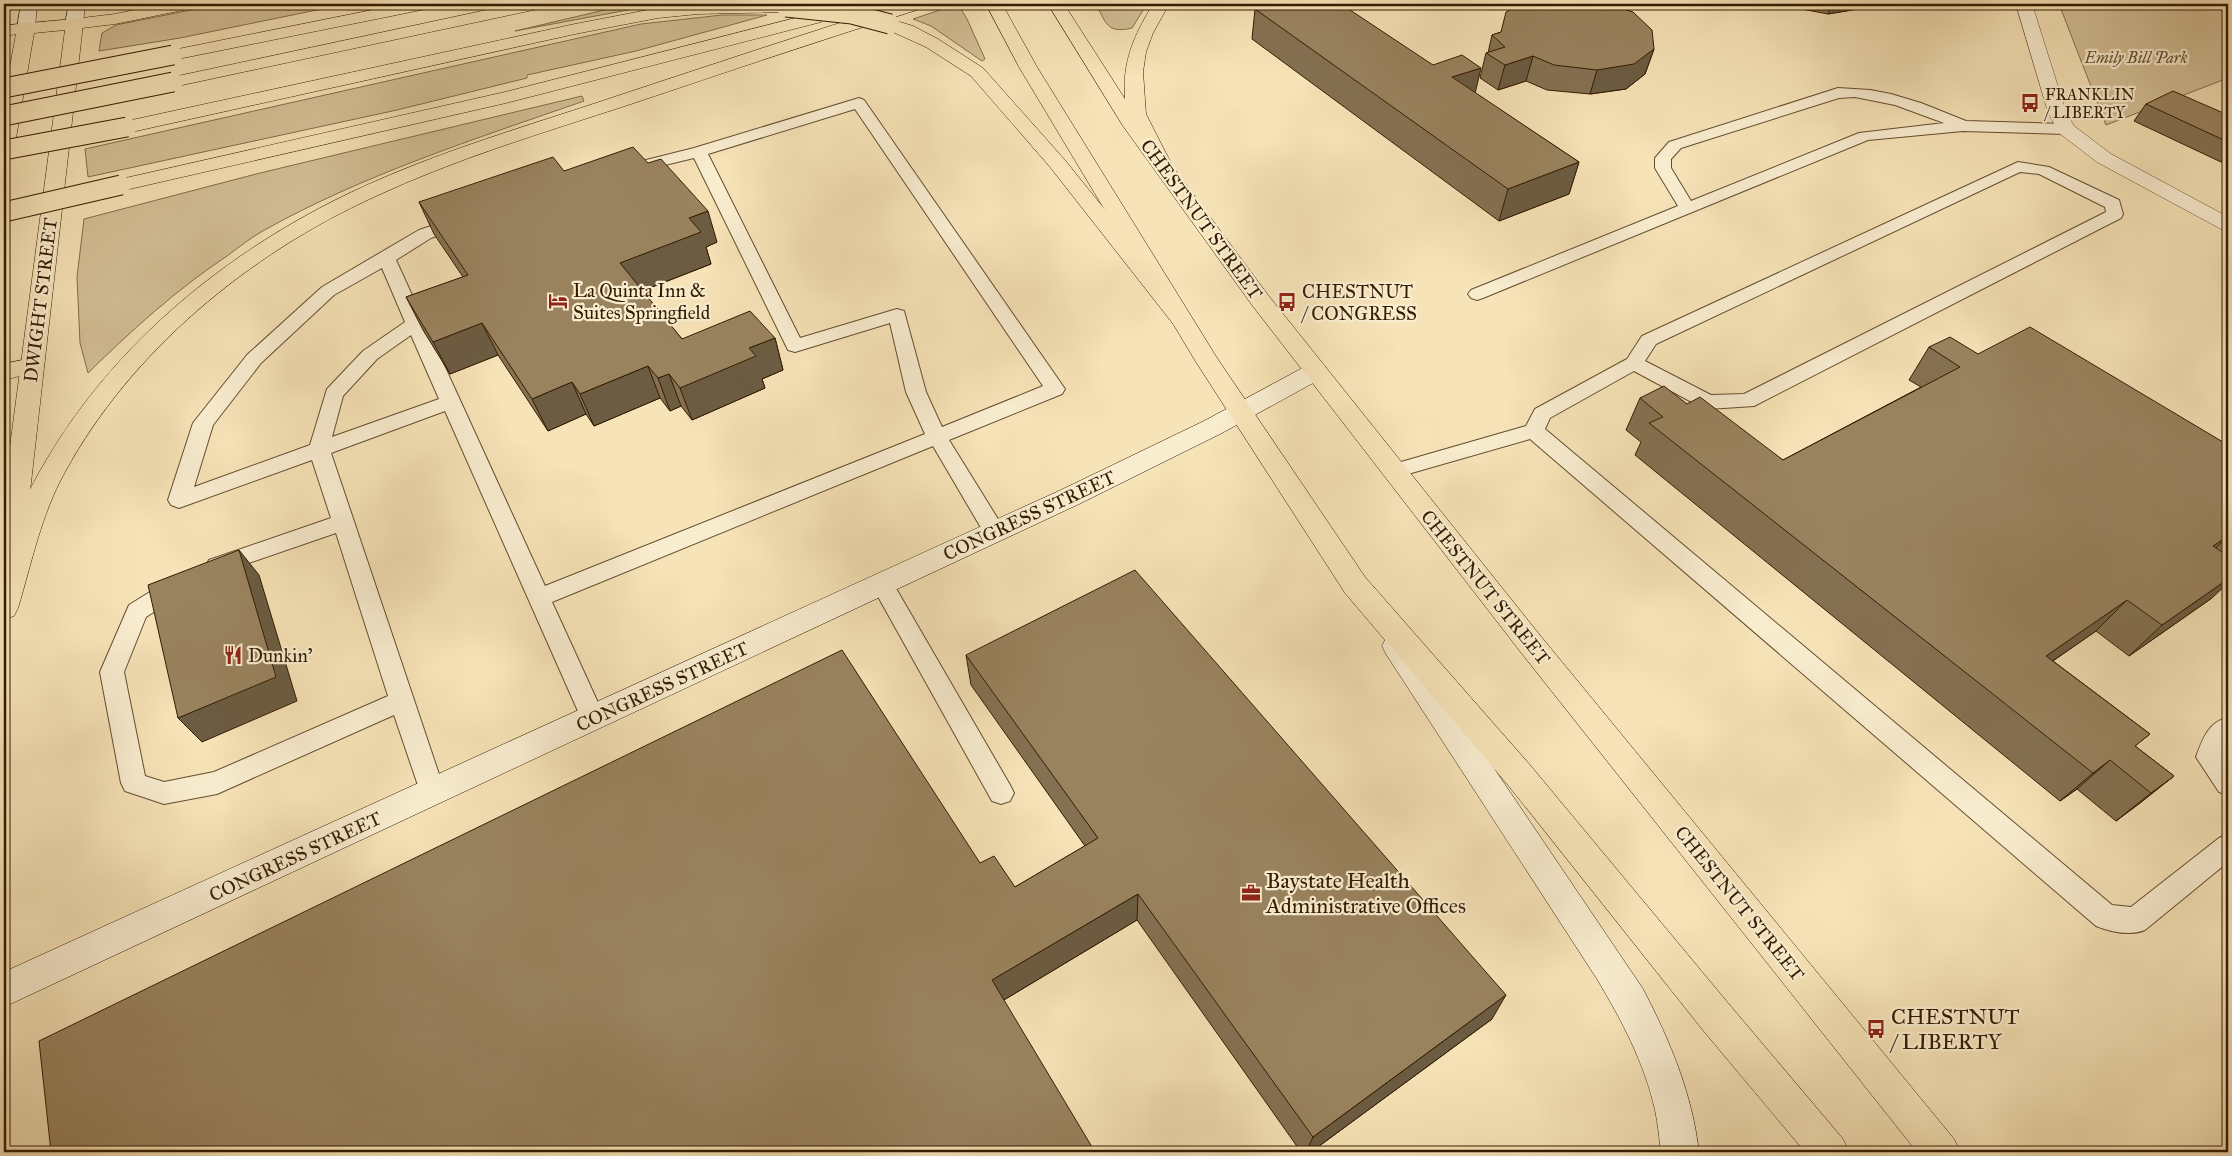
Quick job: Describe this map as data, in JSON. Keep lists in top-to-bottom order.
{
  "streets": {
    "main road": ["CHESTNUT STREET", "DWIGHT STREET", "CONGRESS STREET"]
  },
  "crossings": [
    ["CHESTNUT STREET", "CONGRESS STREET"]
  ],
  "parks": ["Emily Bill Park"],
  "places": {
    "bus stop": ["FRANKLIN / LIBERTY", "CHESTNUT / CONGRESS", "CHESTNUT / LIBERTY"],
    "hotel": ["La Quinta Inn & Suites Springfield"],
    "restaurant": ["Dunkin'"],
    "office": ["Baystate Health Administrative Offices"]
  }
}
